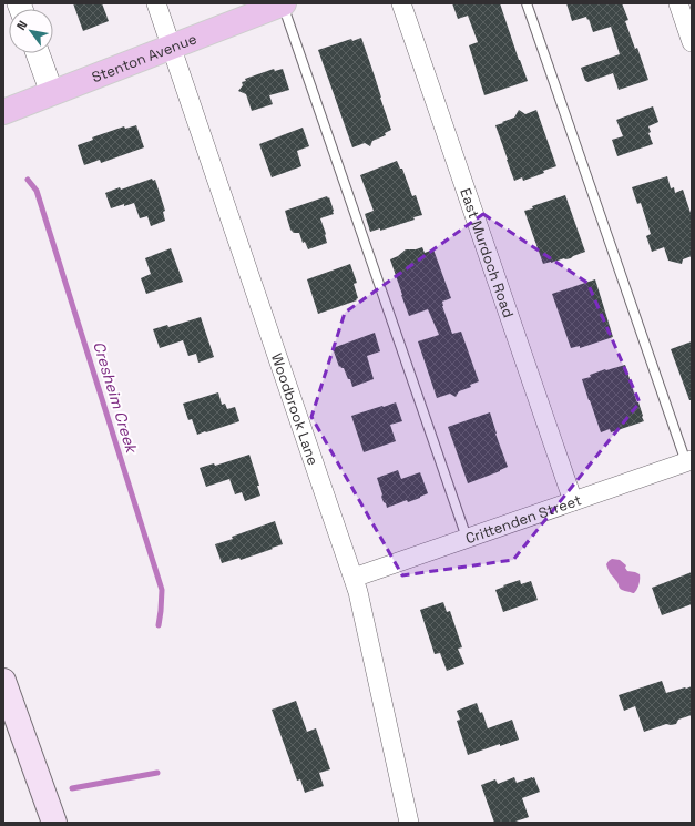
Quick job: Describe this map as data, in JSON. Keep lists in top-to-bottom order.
{
  "streets": {
    "main road": ["Stenton Avenue"],
    "street": ["East Murdoch Road", "Woodbrook Lane", "Crittenden Street"]
  },
  "crossings": [
    ["Stenton Avenue", "Woodbrook Lane"],
    ["East Murdoch Road", "Crittenden Street"],
    ["Woodbrook Lane", "Crittenden Street"]
  ],
  "water": ["Cresheim Creek"],
  "north": "top left"
}
